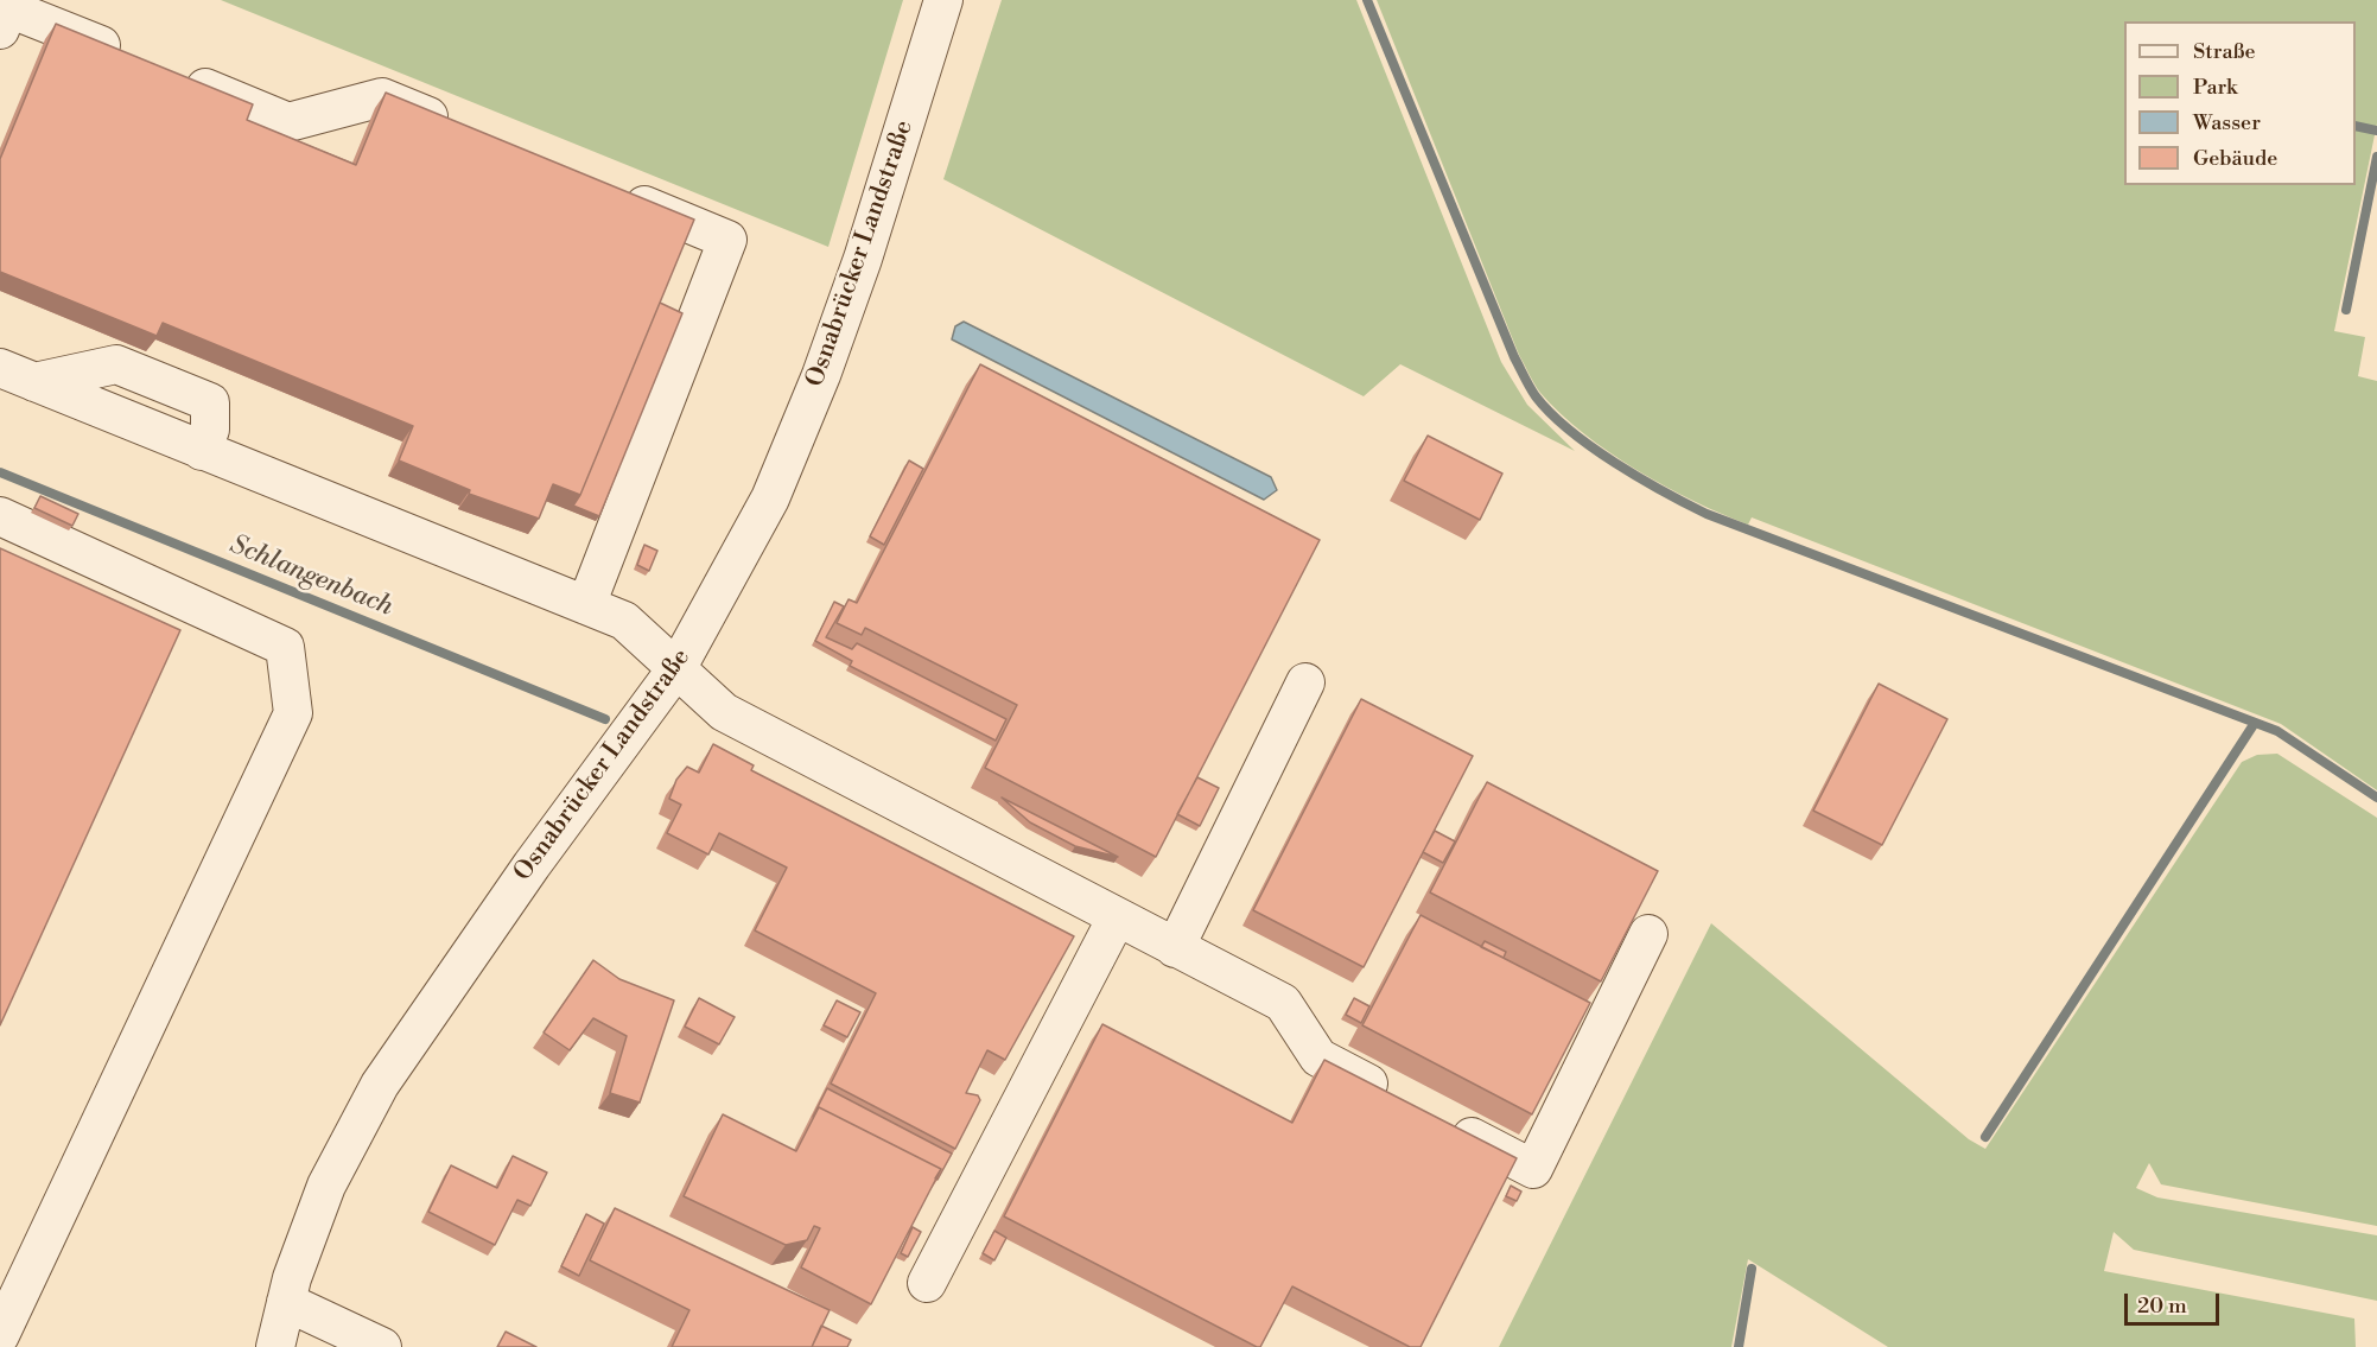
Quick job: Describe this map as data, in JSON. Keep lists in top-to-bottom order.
{
  "streets": {
    "street": ["Osnabrücker Landstraße"]
  },
  "water": ["Schlangenbach"],
  "legend": [
    "Straße",
    "Park",
    "Wasser",
    "Gebäude"
  ],
  "scale_bar": "20 m"
}
